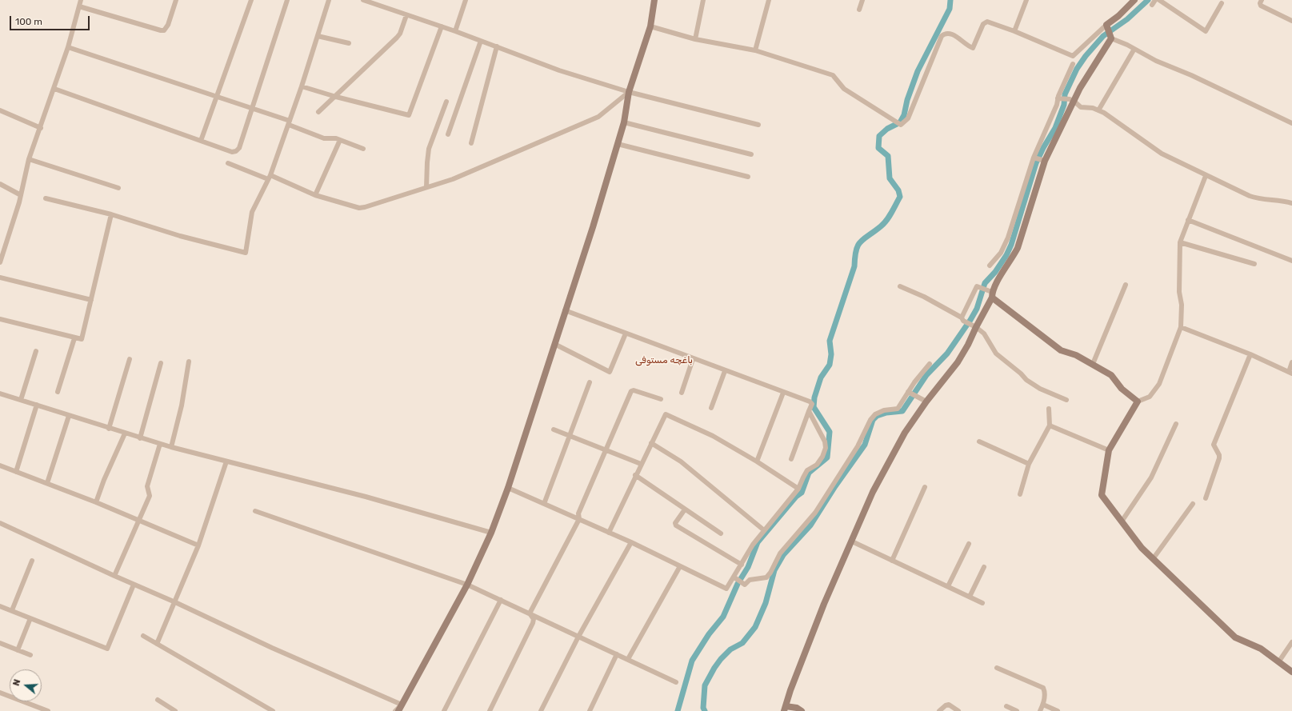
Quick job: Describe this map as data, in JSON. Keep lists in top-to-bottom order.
{
  "districts": ["باغچه مستوفی"],
  "scale_bar": "100 m",
  "north": "left"
}
